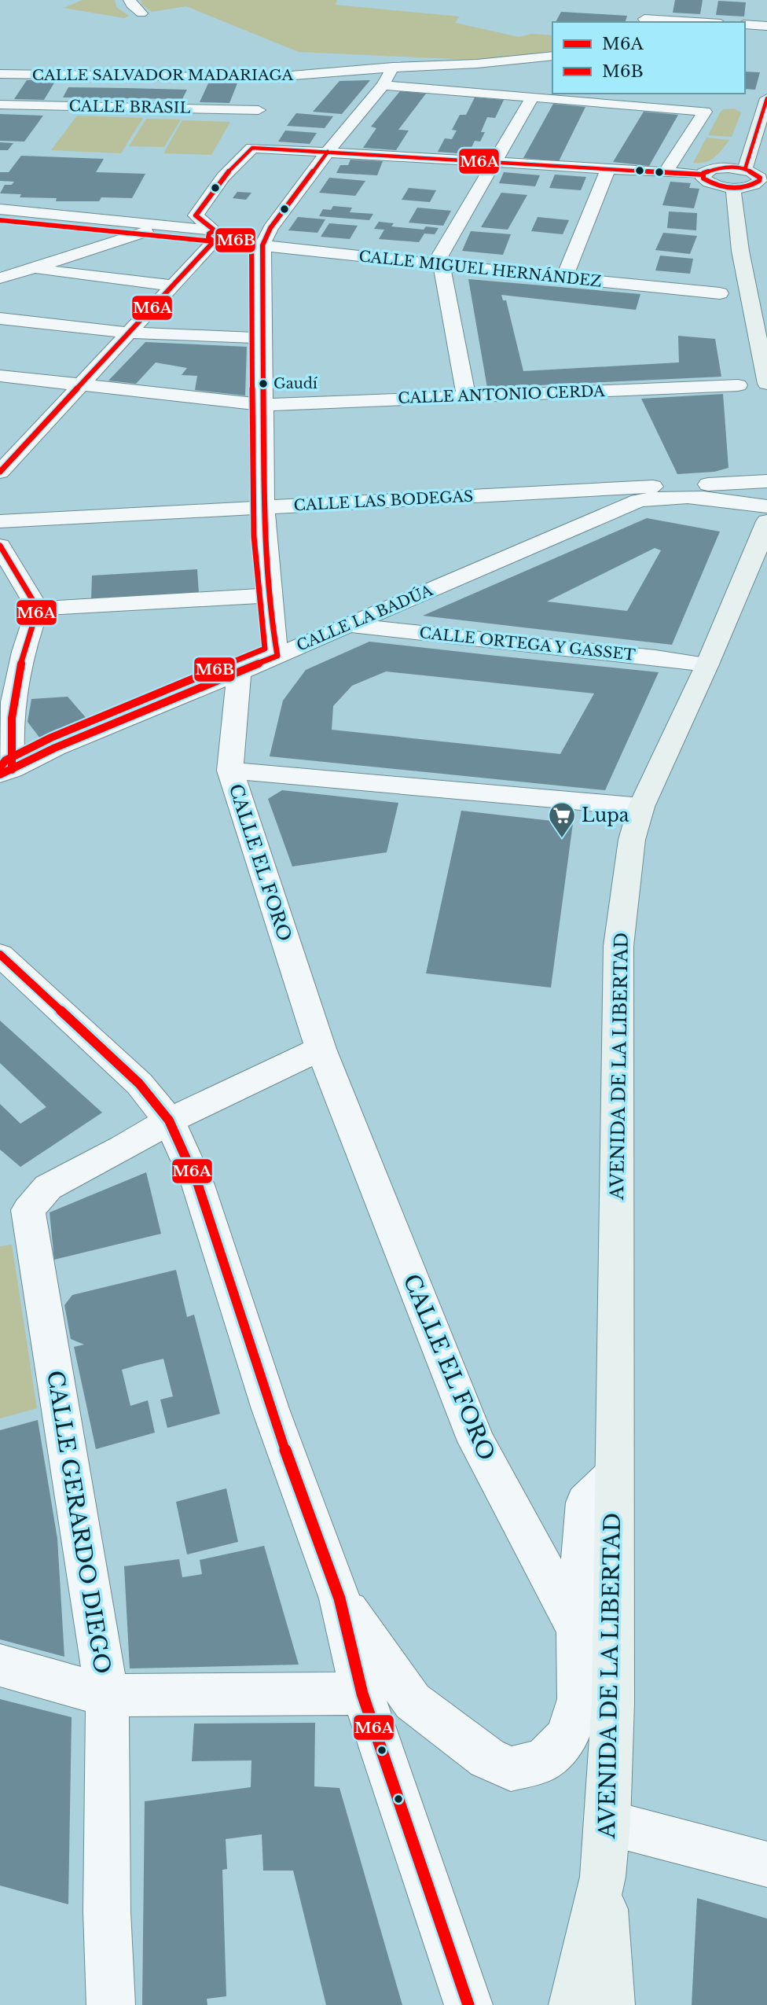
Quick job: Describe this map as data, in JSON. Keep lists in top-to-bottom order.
{
  "streets": {
    "main road": ["AVENIDA DE LA LIBERTAD"],
    "street": [
      "CALLE SALVADOR MADARIAGA",
      "CALLE BRASIL",
      "CALLE MIGUEL HERNÁNDEZ",
      "CALLE ANTONIO CERDA",
      "CALLE LAS BODEGAS",
      "CALLE LA BADÚA",
      "CALLE ORTEGA Y GASSET",
      "CALLE EL FORO",
      "CALLE GERARDO DIEGO"
    ]
  },
  "crossings": [
    ["CALLE LA BADÚA", "CALLE ORTEGA Y GASSET"],
    ["CALLE LA BADÚA", "CALLE EL FORO"],
    ["CALLE ORTEGA Y GASSET", "AVENIDA DE LA LIBERTAD"],
    ["CALLE EL FORO", "AVENIDA DE LA LIBERTAD"]
  ],
  "places": {
    "other": ["Gaudí"],
    "supermarket": ["Lupa"]
  },
  "lines": ["transit line M6A", "transit line M6B"],
  "legend": ["M6A", "M6B"]
}
